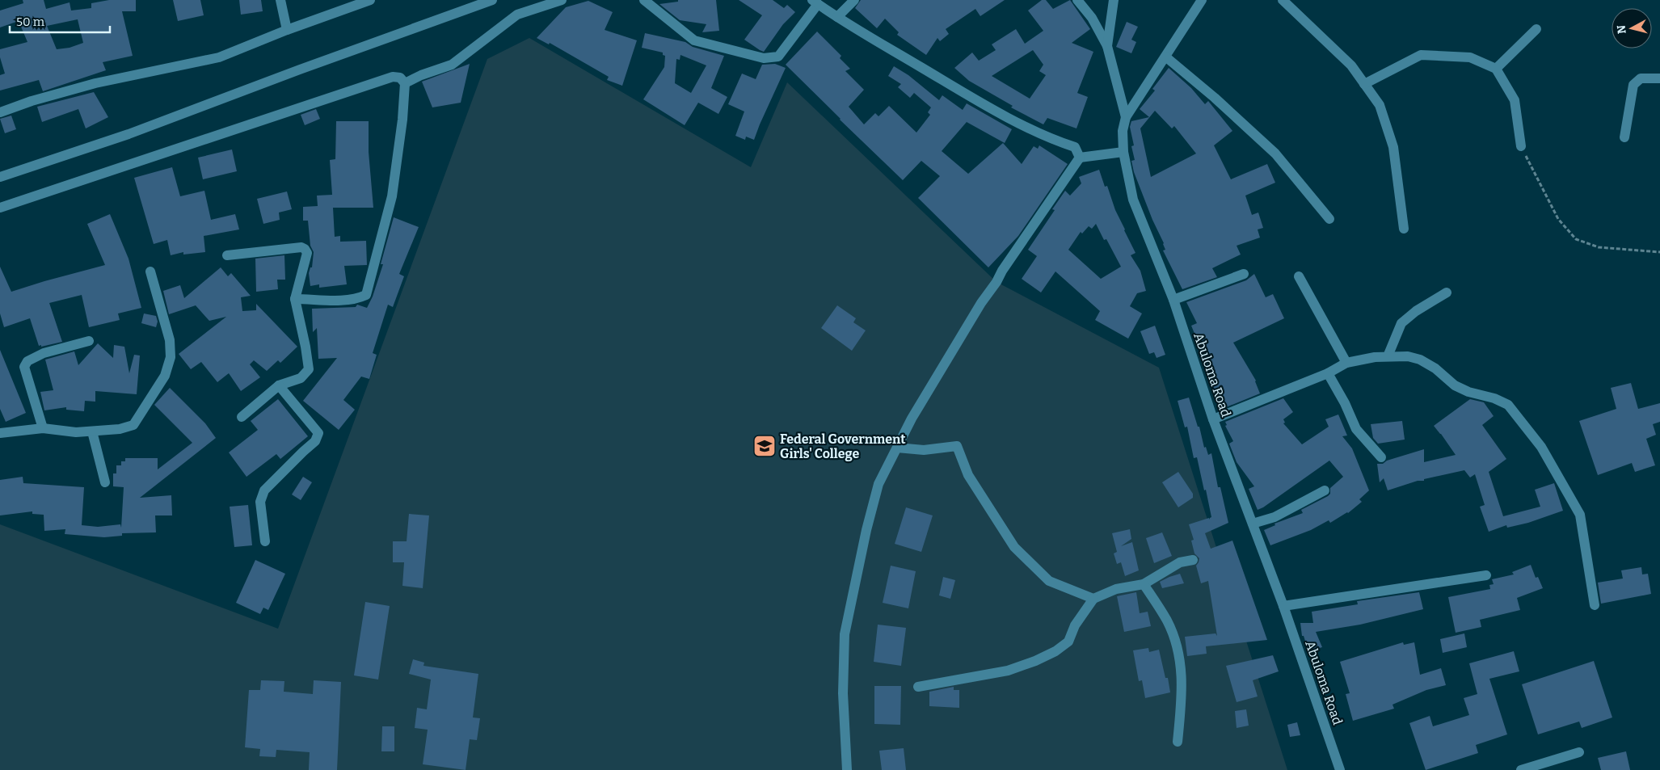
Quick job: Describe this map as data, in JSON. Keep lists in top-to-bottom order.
{
  "streets": {
    "street": ["Abuloma Road"]
  },
  "places": {
    "school or university": ["Federal Government Girls' College"]
  },
  "scale_bar": "50 m",
  "north": "left"
}
